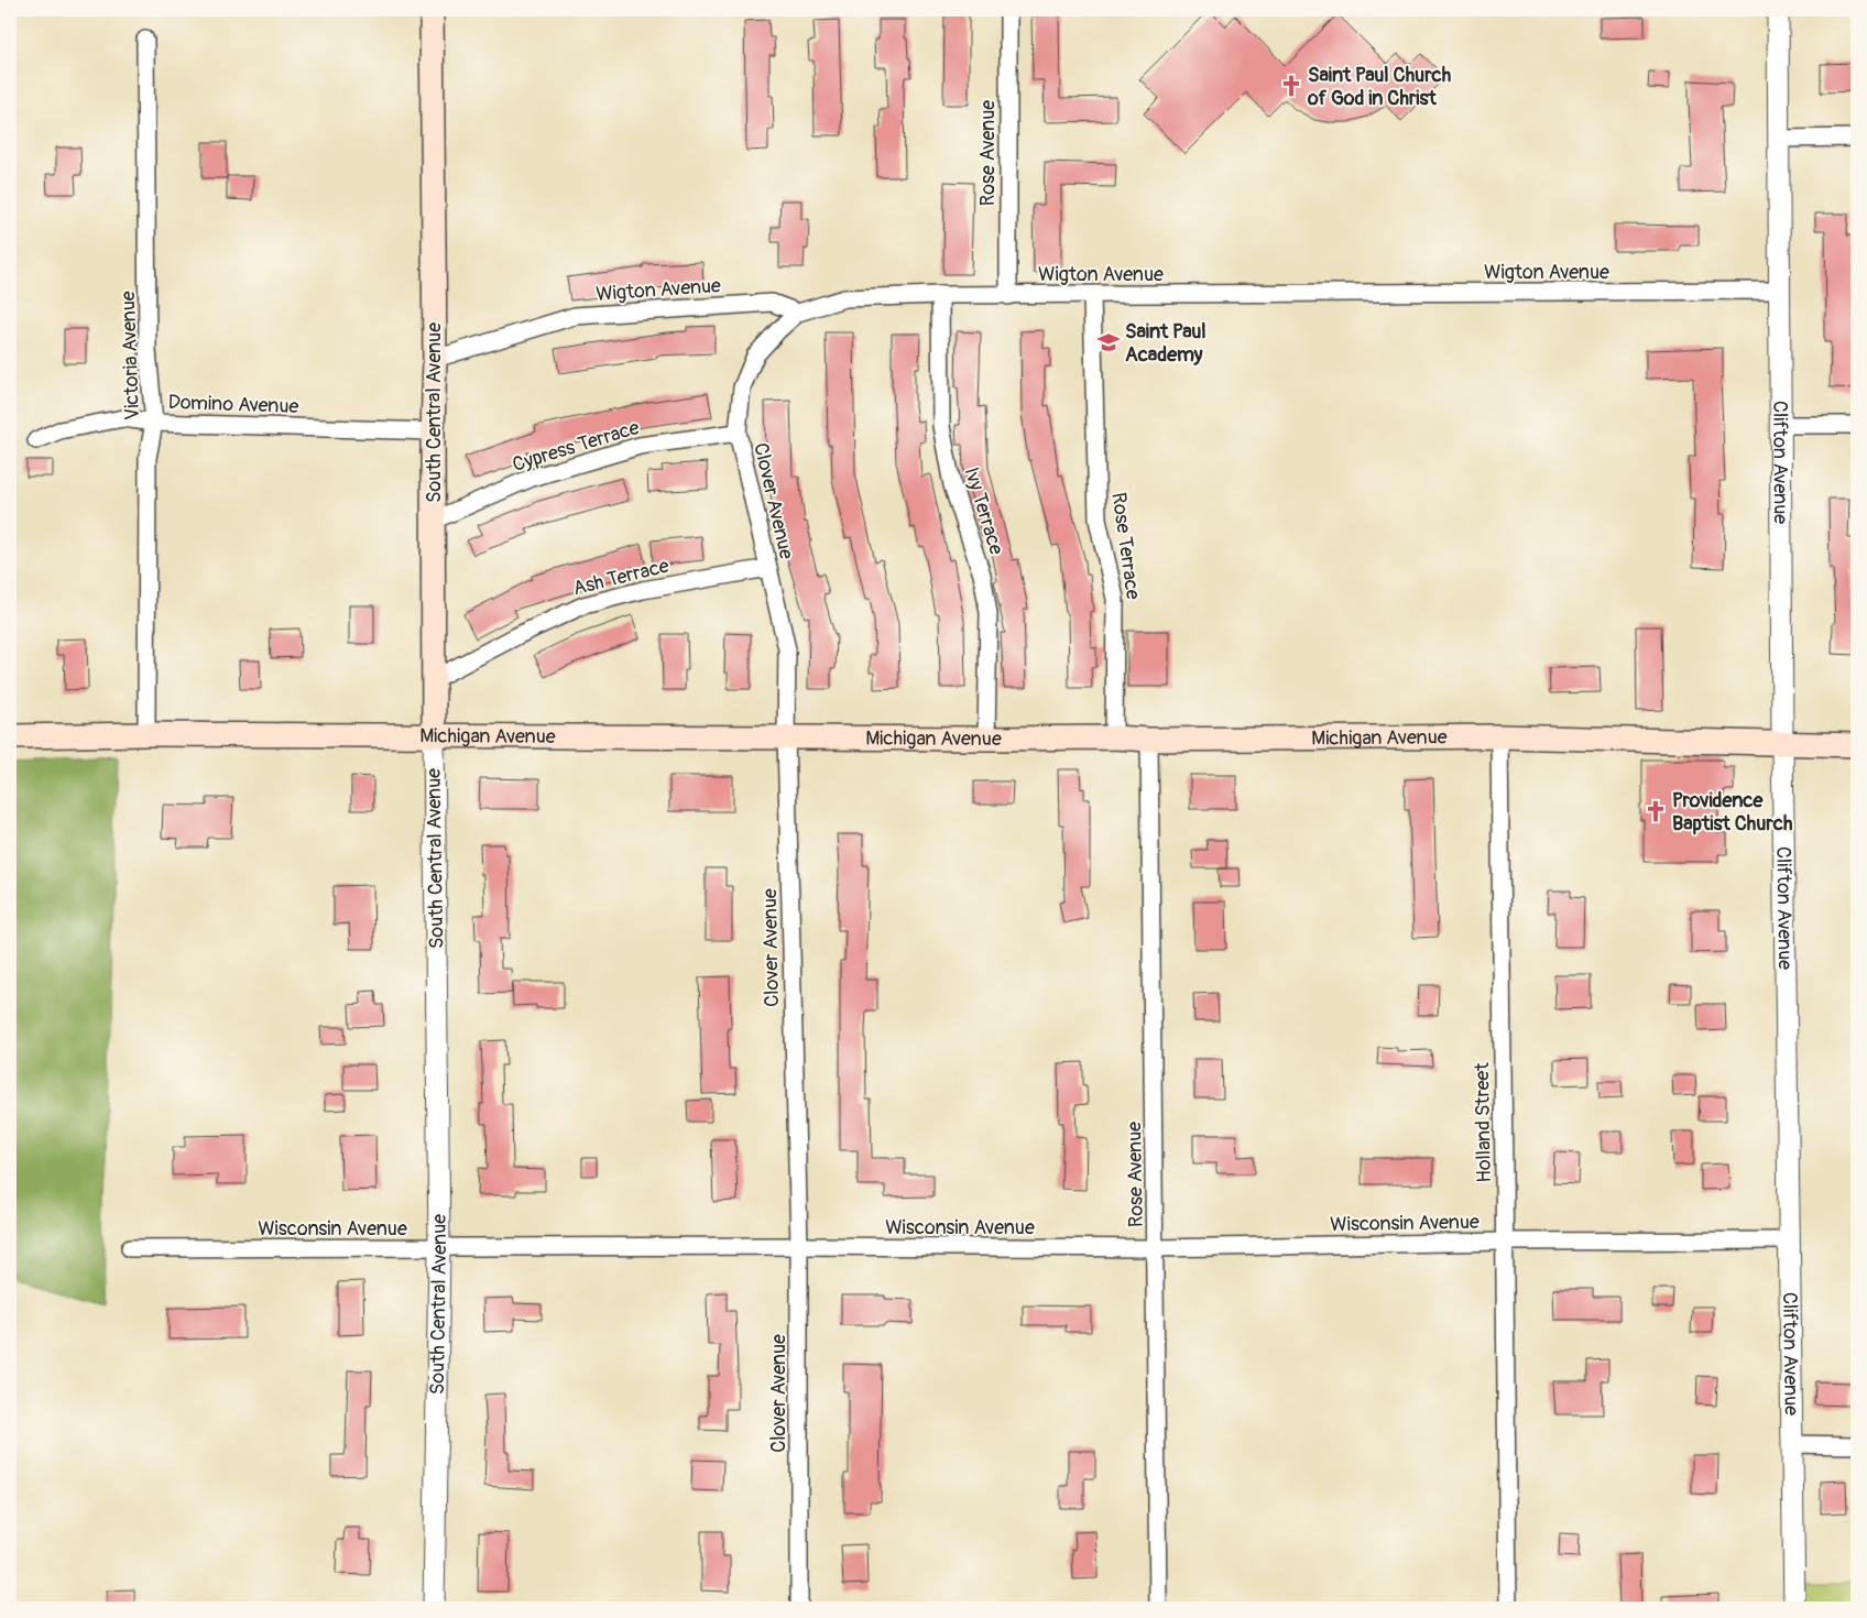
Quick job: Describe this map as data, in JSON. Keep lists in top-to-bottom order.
{
  "streets": {
    "main road": ["South Central Avenue", "Michigan Avenue"],
    "street": [
      "Rose Avenue",
      "Wigton Avenue",
      "Victoria Avenue",
      "Domino Avenue",
      "Cypress Terrace",
      "Clifton Avenue",
      "Clover Avenue",
      "Ivy Terrace",
      "Rose Terrace",
      "Ash Terrace",
      "Holland Street",
      "Wisconsin Avenue"
    ]
  },
  "crossings": [
    ["Rose Avenue", "Wigton Avenue"],
    ["Rose Avenue", "Michigan Avenue"],
    ["Rose Avenue", "Wisconsin Avenue"],
    ["Wigton Avenue", "South Central Avenue"],
    ["Wigton Avenue", "Clifton Avenue"],
    ["Wigton Avenue", "Clover Avenue"],
    ["Wigton Avenue", "Ivy Terrace"],
    ["Wigton Avenue", "Rose Terrace"],
    ["Victoria Avenue", "Domino Avenue"],
    ["Victoria Avenue", "Michigan Avenue"],
    ["Domino Avenue", "South Central Avenue"],
    ["South Central Avenue", "Cypress Terrace"],
    ["South Central Avenue", "Ash Terrace"],
    ["South Central Avenue", "Michigan Avenue"],
    ["South Central Avenue", "Wisconsin Avenue"],
    ["Cypress Terrace", "Clover Avenue"],
    ["Clifton Avenue", "Michigan Avenue"],
    ["Clifton Avenue", "Wisconsin Avenue"],
    ["Clover Avenue", "Ash Terrace"],
    ["Clover Avenue", "Michigan Avenue"],
    ["Clover Avenue", "Wisconsin Avenue"],
    ["Ivy Terrace", "Michigan Avenue"],
    ["Rose Terrace", "Michigan Avenue"],
    ["Michigan Avenue", "Holland Street"],
    ["Holland Street", "Wisconsin Avenue"]
  ],
  "places": {
    "church": ["Saint Paul Church of God in Christ", "Providence Baptist Church"],
    "school or university": ["Saint Paul Academy"]
  }
}
